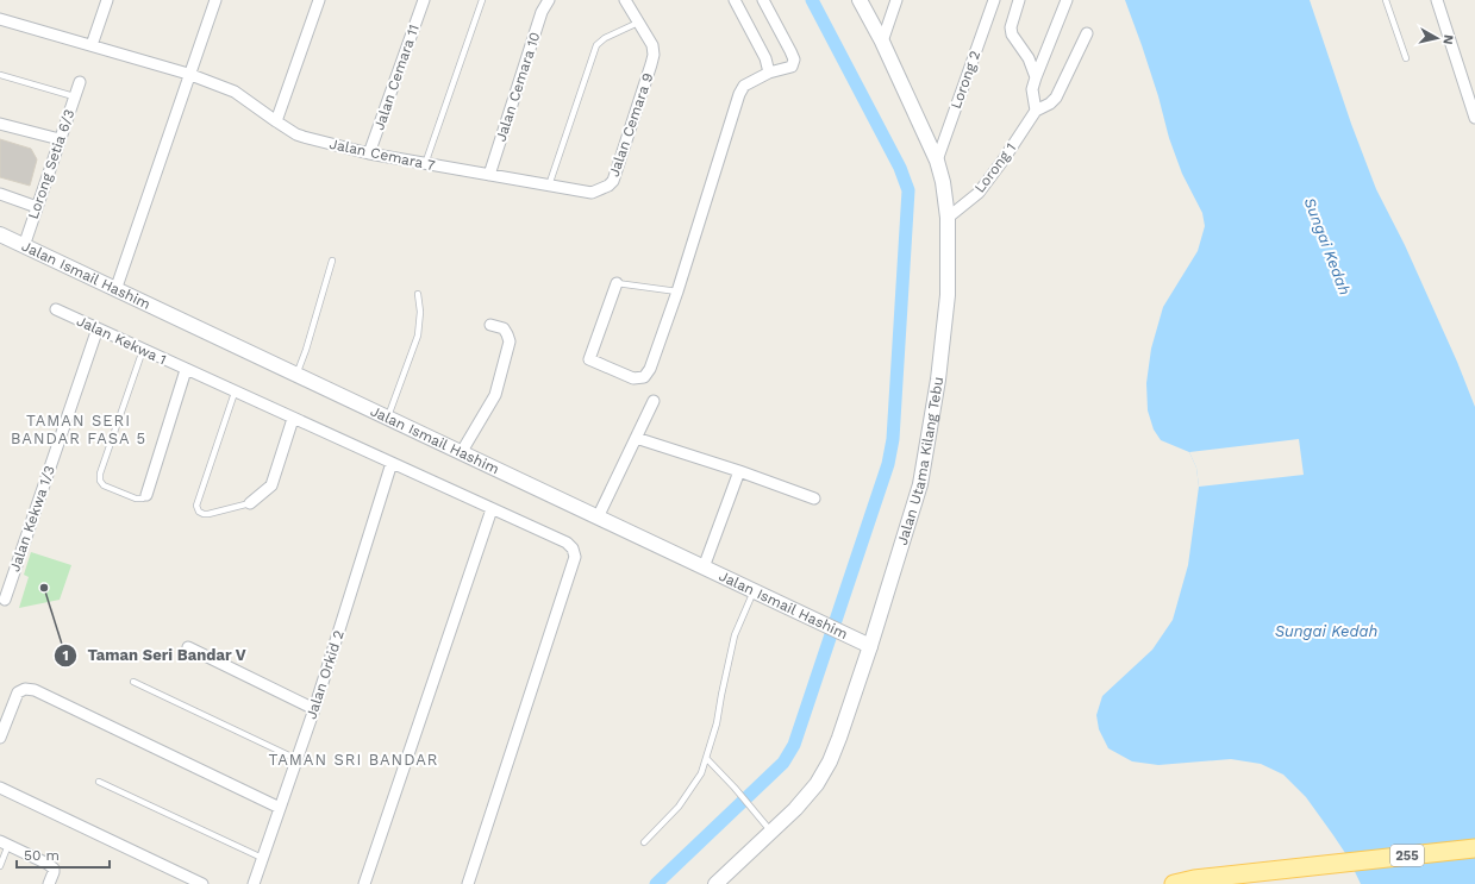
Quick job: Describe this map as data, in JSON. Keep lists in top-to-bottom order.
{
  "streets": {
    "main road": ["255"],
    "street": [
      "Jalan Cemara 11",
      "Lorong 2",
      "Jalan Cemara 10",
      "Jalan Cemara 9",
      "Jalan Cemara 7",
      "Lorong Setia 6/3",
      "Lorong 1",
      "Jalan Ismail Hashim",
      "Jalan Kekwa 1",
      "Jalan Utama Kilang Tebu",
      "Jalan Kekwa 1/3",
      "Jalan Orkid 2"
    ]
  },
  "crossings": [
    ["Jalan Cemara 11", "Jalan Cemara 7"],
    ["Lorong 2", "Jalan Utama Kilang Tebu"],
    ["Jalan Cemara 10", "Jalan Cemara 7"],
    ["Jalan Cemara 9", "Jalan Cemara 7"],
    ["Lorong Setia 6/3", "Jalan Ismail Hashim"],
    ["Lorong 1", "Jalan Utama Kilang Tebu"],
    ["Jalan Ismail Hashim", "Jalan Utama Kilang Tebu"],
    ["Jalan Kekwa 1", "Jalan Kekwa 1/3"],
    ["Jalan Kekwa 1", "Jalan Orkid 2"]
  ],
  "districts": ["TAMAN SERI BANDAR FASA 5", "TAMAN SRI BANDAR"],
  "water": ["Sungai Kedah"],
  "places": ["Taman Seri Bandar V"],
  "scale_bar": "50 m",
  "north": "right"
}
